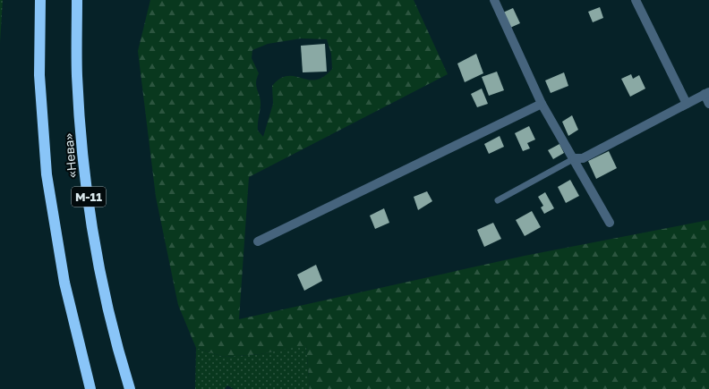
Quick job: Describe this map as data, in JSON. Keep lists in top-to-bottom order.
{
  "streets": {
    "highway": ["«Нева»", "М-11"]
  }
}
